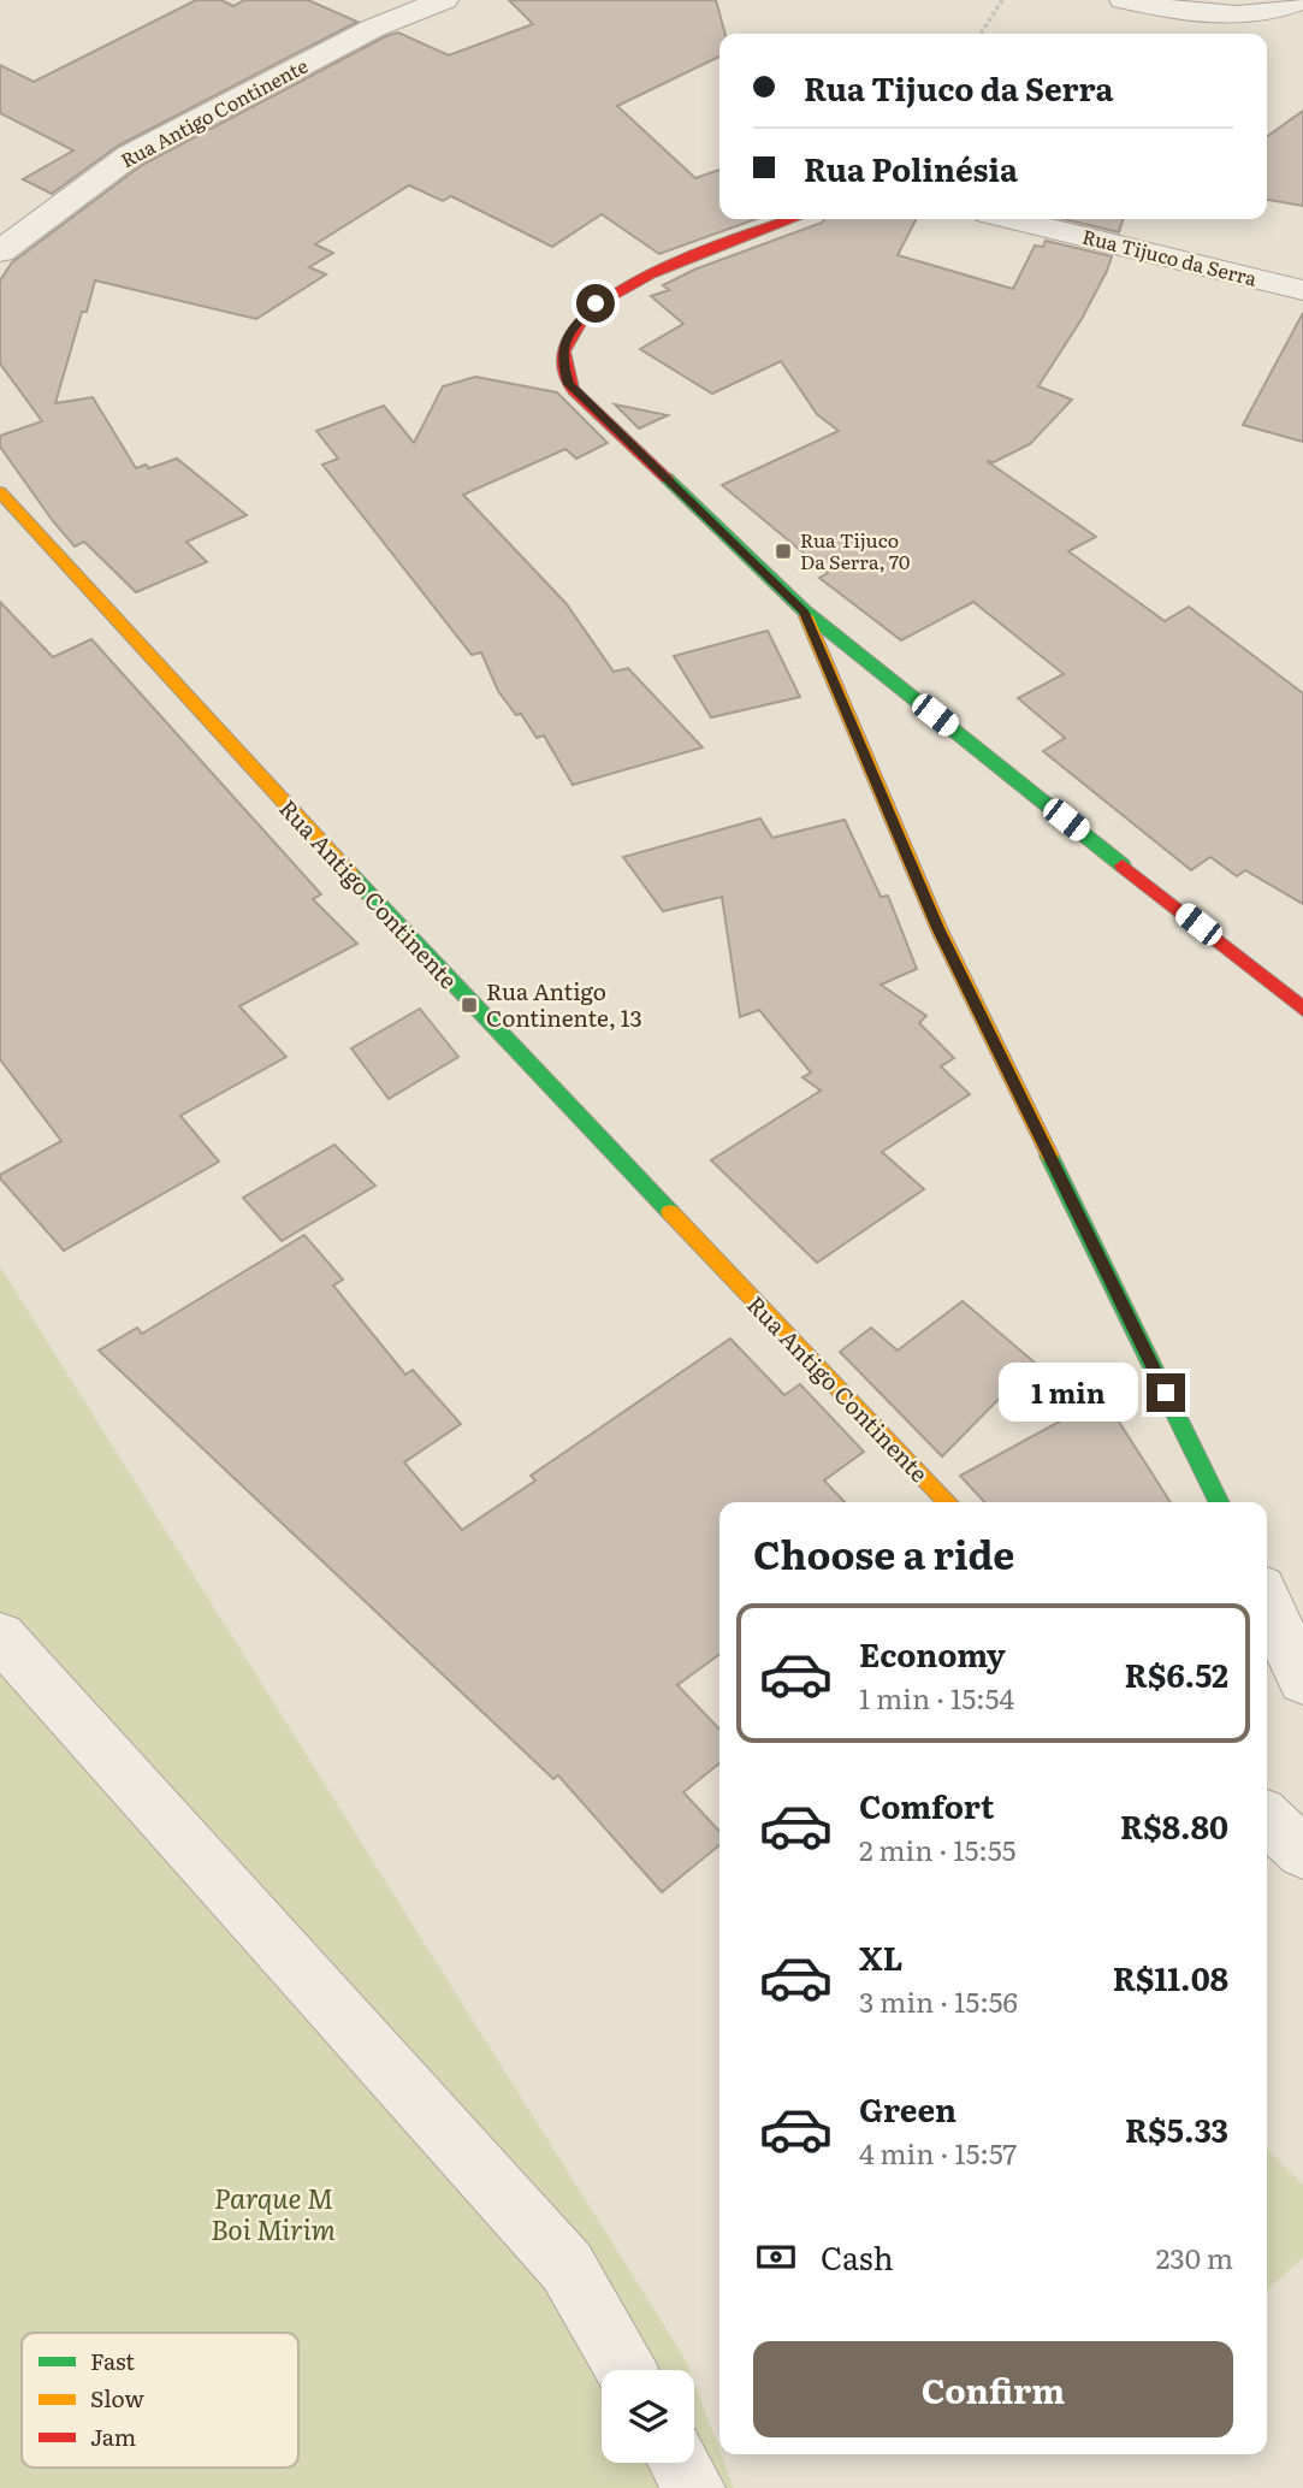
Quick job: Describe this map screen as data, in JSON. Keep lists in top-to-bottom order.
{
  "streets": {
    "street": ["Rua Antigo Continente", "Rua Tijuco da Serra"]
  },
  "parks": ["Parque M Boi Mirim"],
  "places": {
    "transit": ["Rua Tijuco Da Serra, 70", "Rua Antigo Continente, 13"]
  },
  "legend": ["Fast", "Slow", "Jam"],
  "page": {
    "banner": ["Rua Tijuco da Serra", "Rua Polinésia"],
    "bubble": "1 min",
    "heading": "Choose a ride",
    "list": [
      {
        "name": "Economy",
        "note": "1 min · 15:54",
        "value": "R$6.52"
      },
      {
        "name": "Comfort",
        "note": "2 min · 15:55",
        "value": "R$8.80"
      },
      {
        "name": "XL",
        "note": "3 min · 15:56",
        "value": "R$11.08"
      },
      {
        "name": "Green",
        "note": "4 min · 15:57",
        "value": "R$5.33"
      }
    ],
    "pay": ["Cash", "230 m"],
    "buttons": "Confirm"
  }
}
